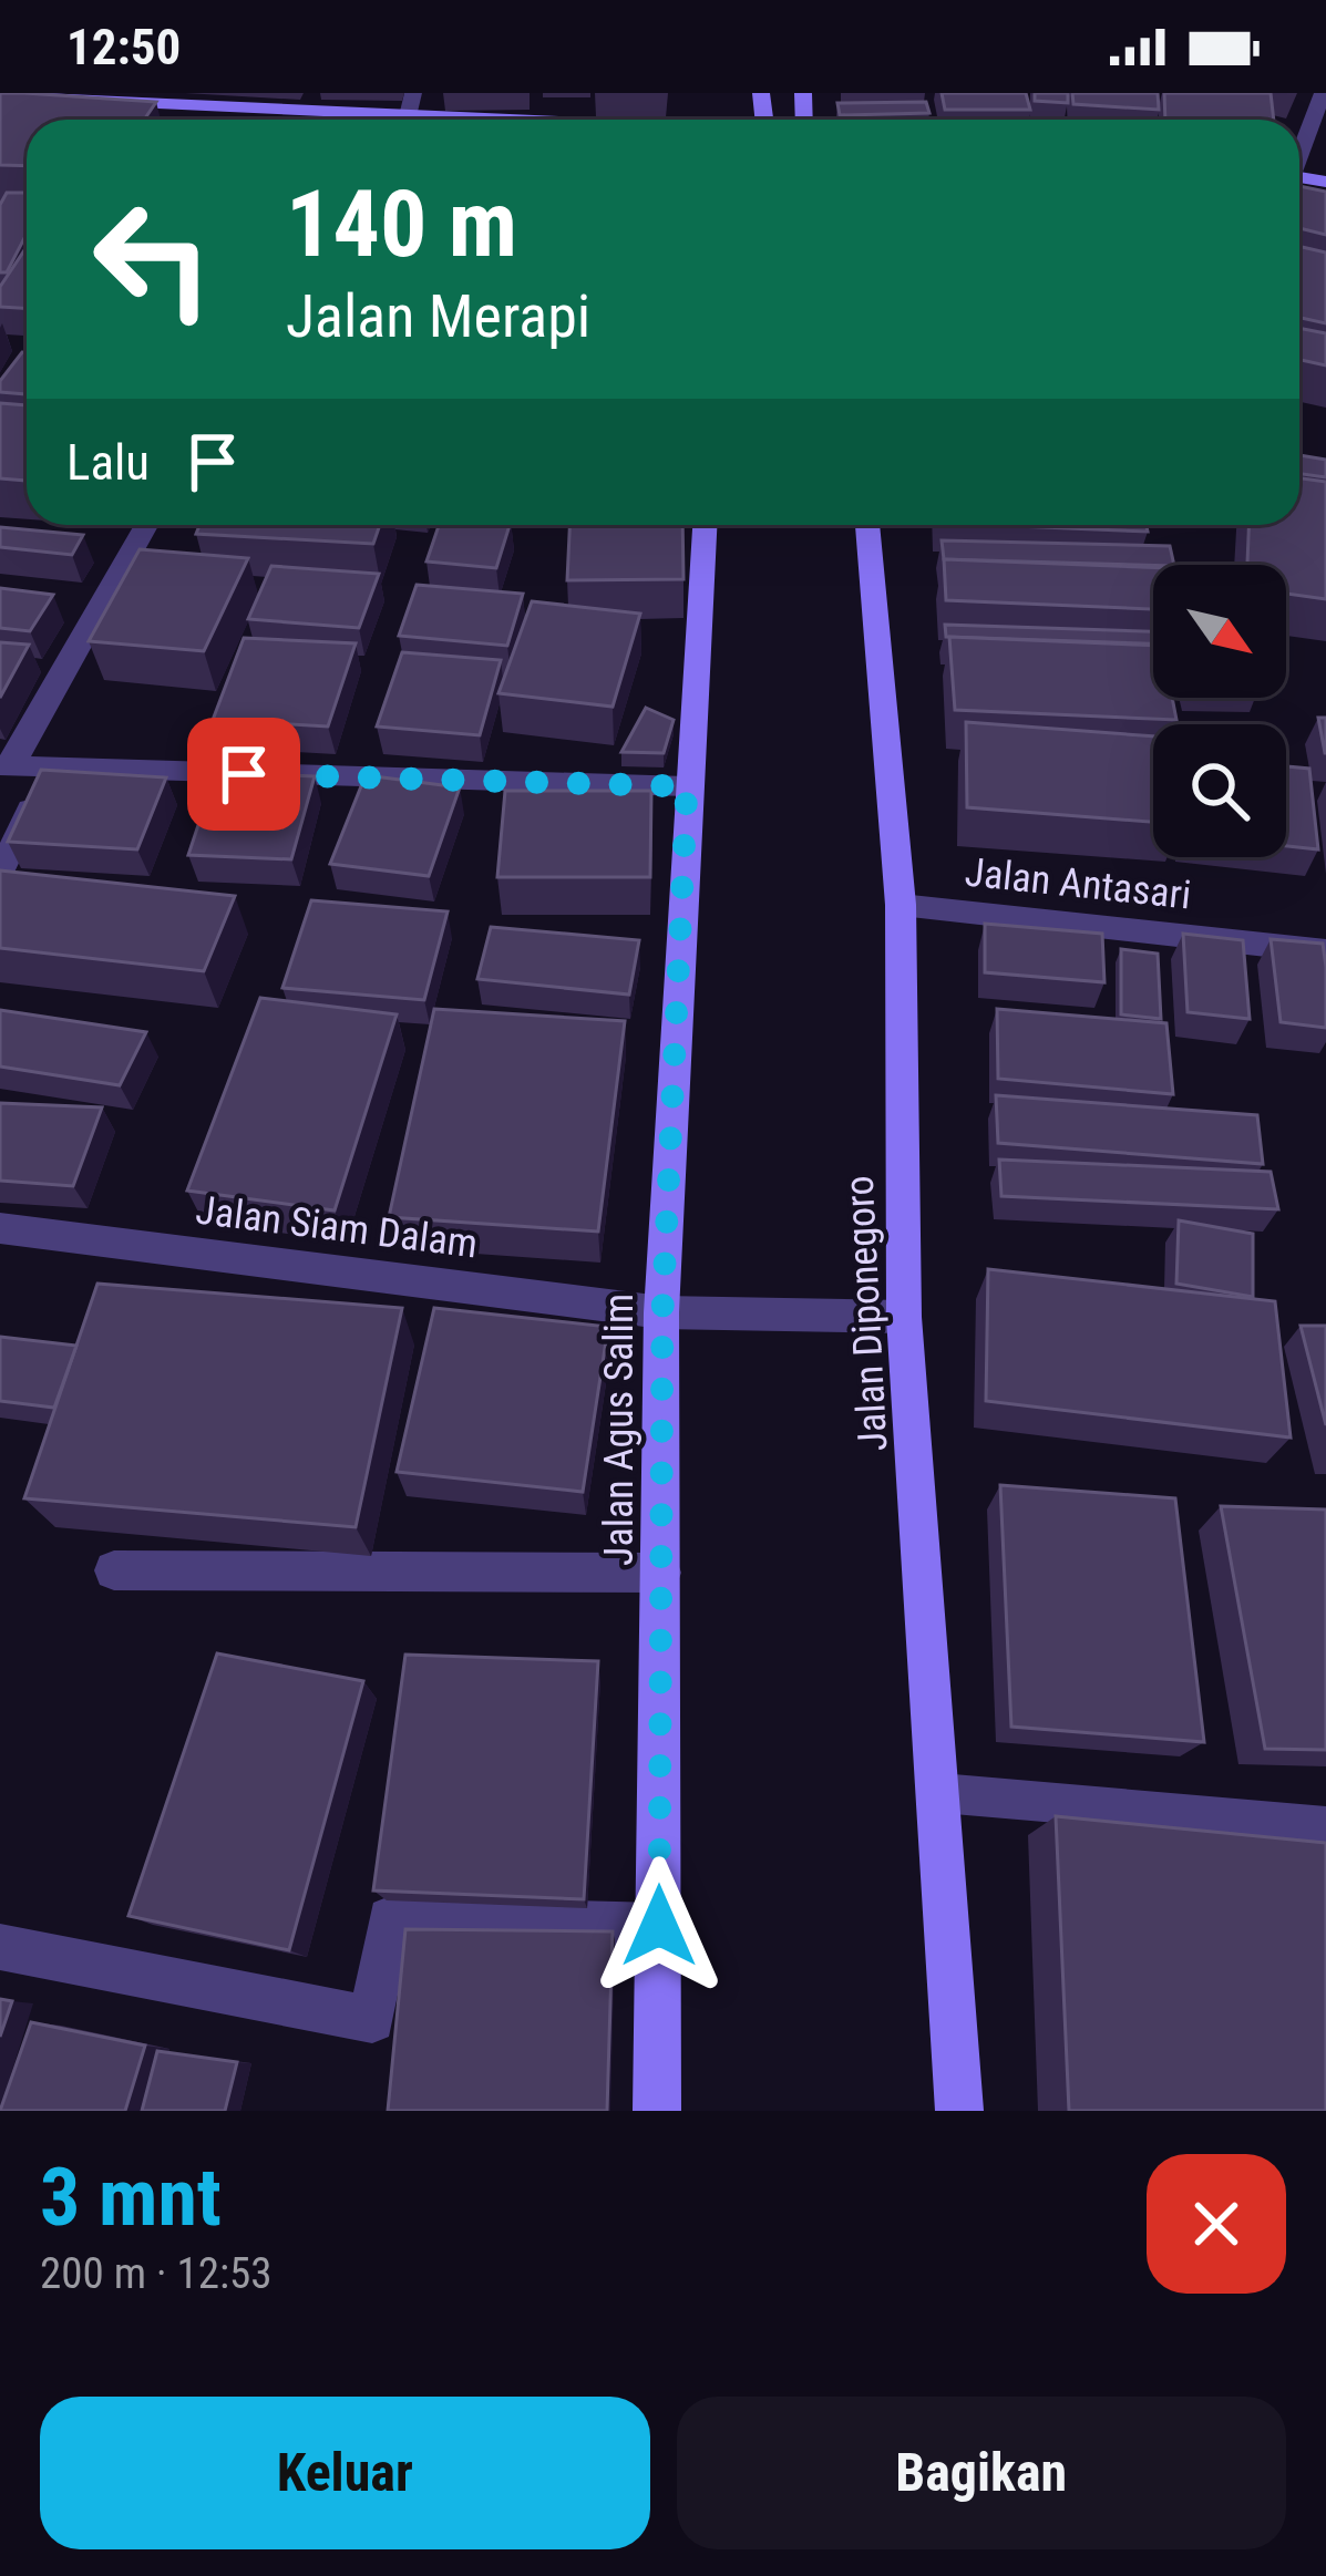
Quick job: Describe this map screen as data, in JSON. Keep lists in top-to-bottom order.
{
  "streets": {
    "street": [
      "Jalan Antasari",
      "Jalan Siam Dalam",
      "Jalan Diponegoro",
      "Jalan Agus Salim"
    ]
  },
  "crossings": [
    ["Jalan Antasari", "Jalan Diponegoro"],
    ["Jalan Siam Dalam", "Jalan Diponegoro"],
    ["Jalan Siam Dalam", "Jalan Agus Salim"]
  ],
  "north": "bottom right",
  "page": {
    "status": "12:50",
    "turn": ["140 m", "Jalan Merapi"],
    "then": "Lalu",
    "heading": ["3 mnt", "200 m · 12:53"],
    "buttons": ["Keluar", "Bagikan"]
  }
}
